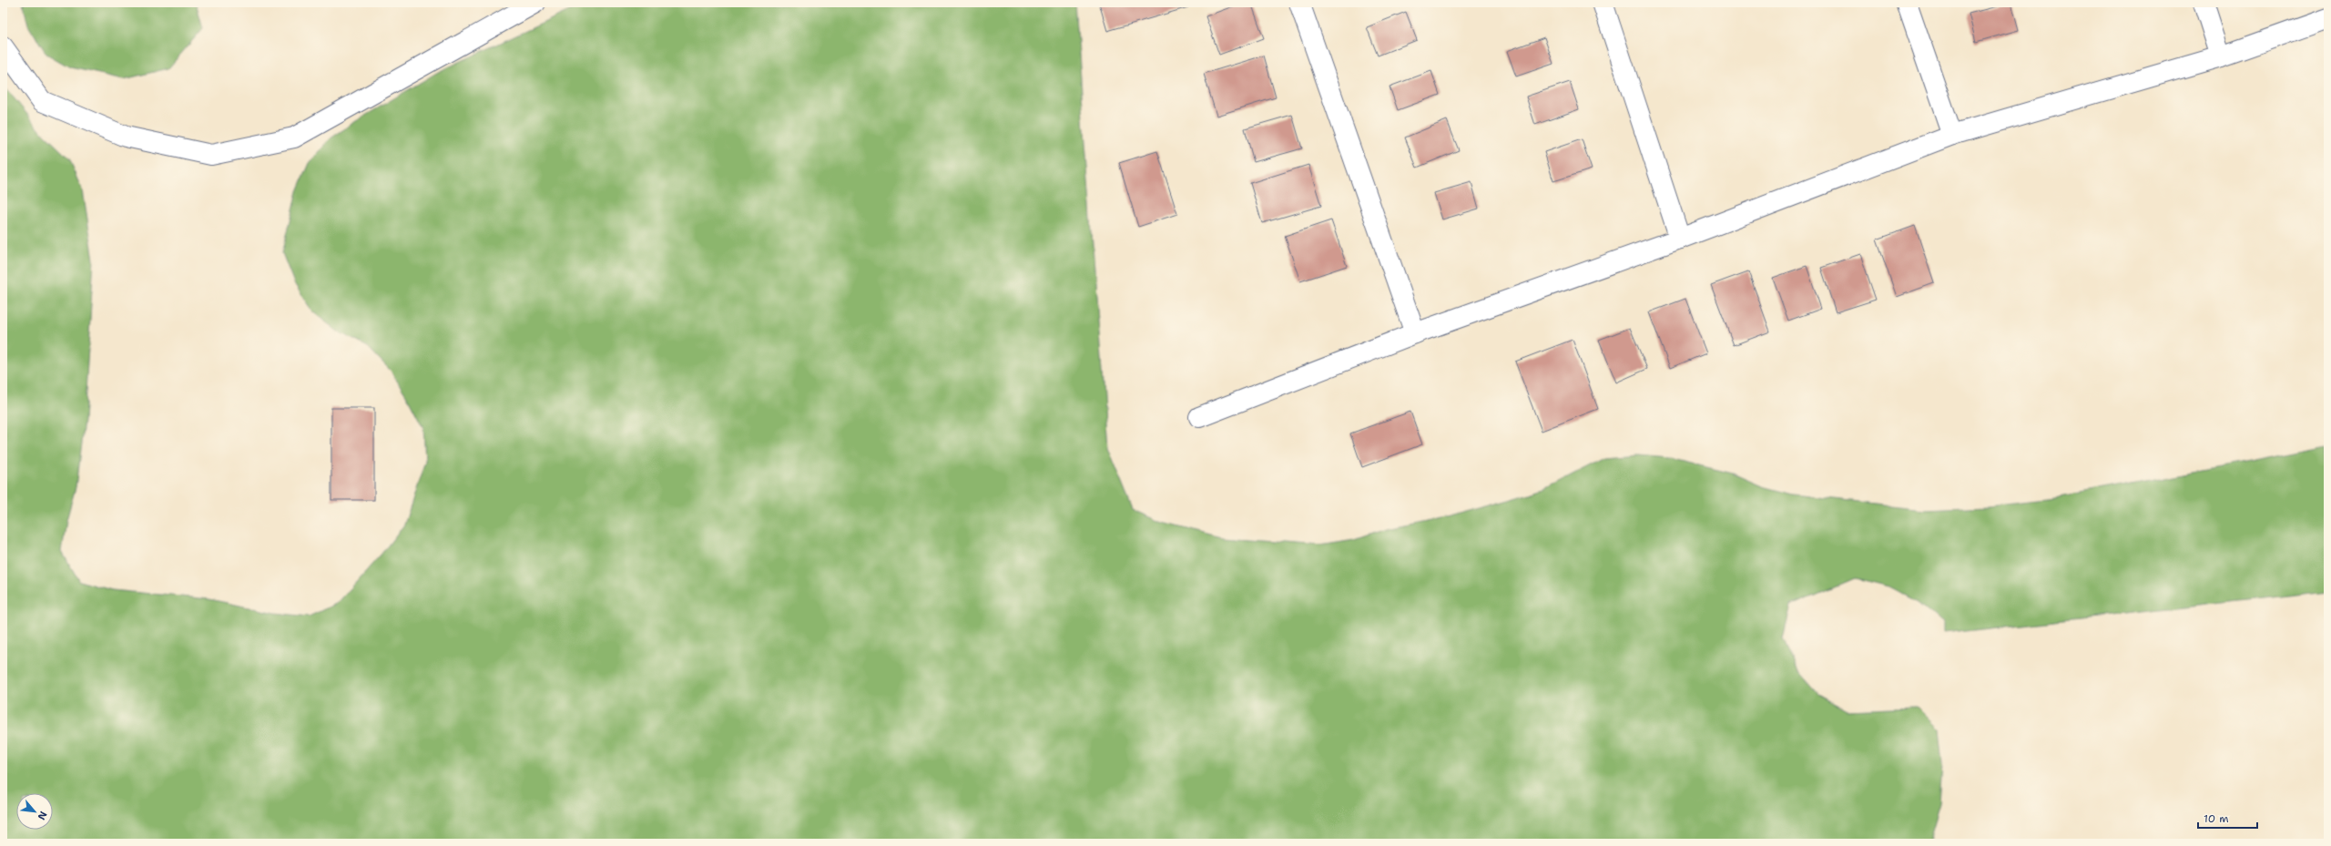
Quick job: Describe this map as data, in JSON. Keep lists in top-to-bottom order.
{
  "scale_bar": "10 m",
  "north": "bottom right"
}
